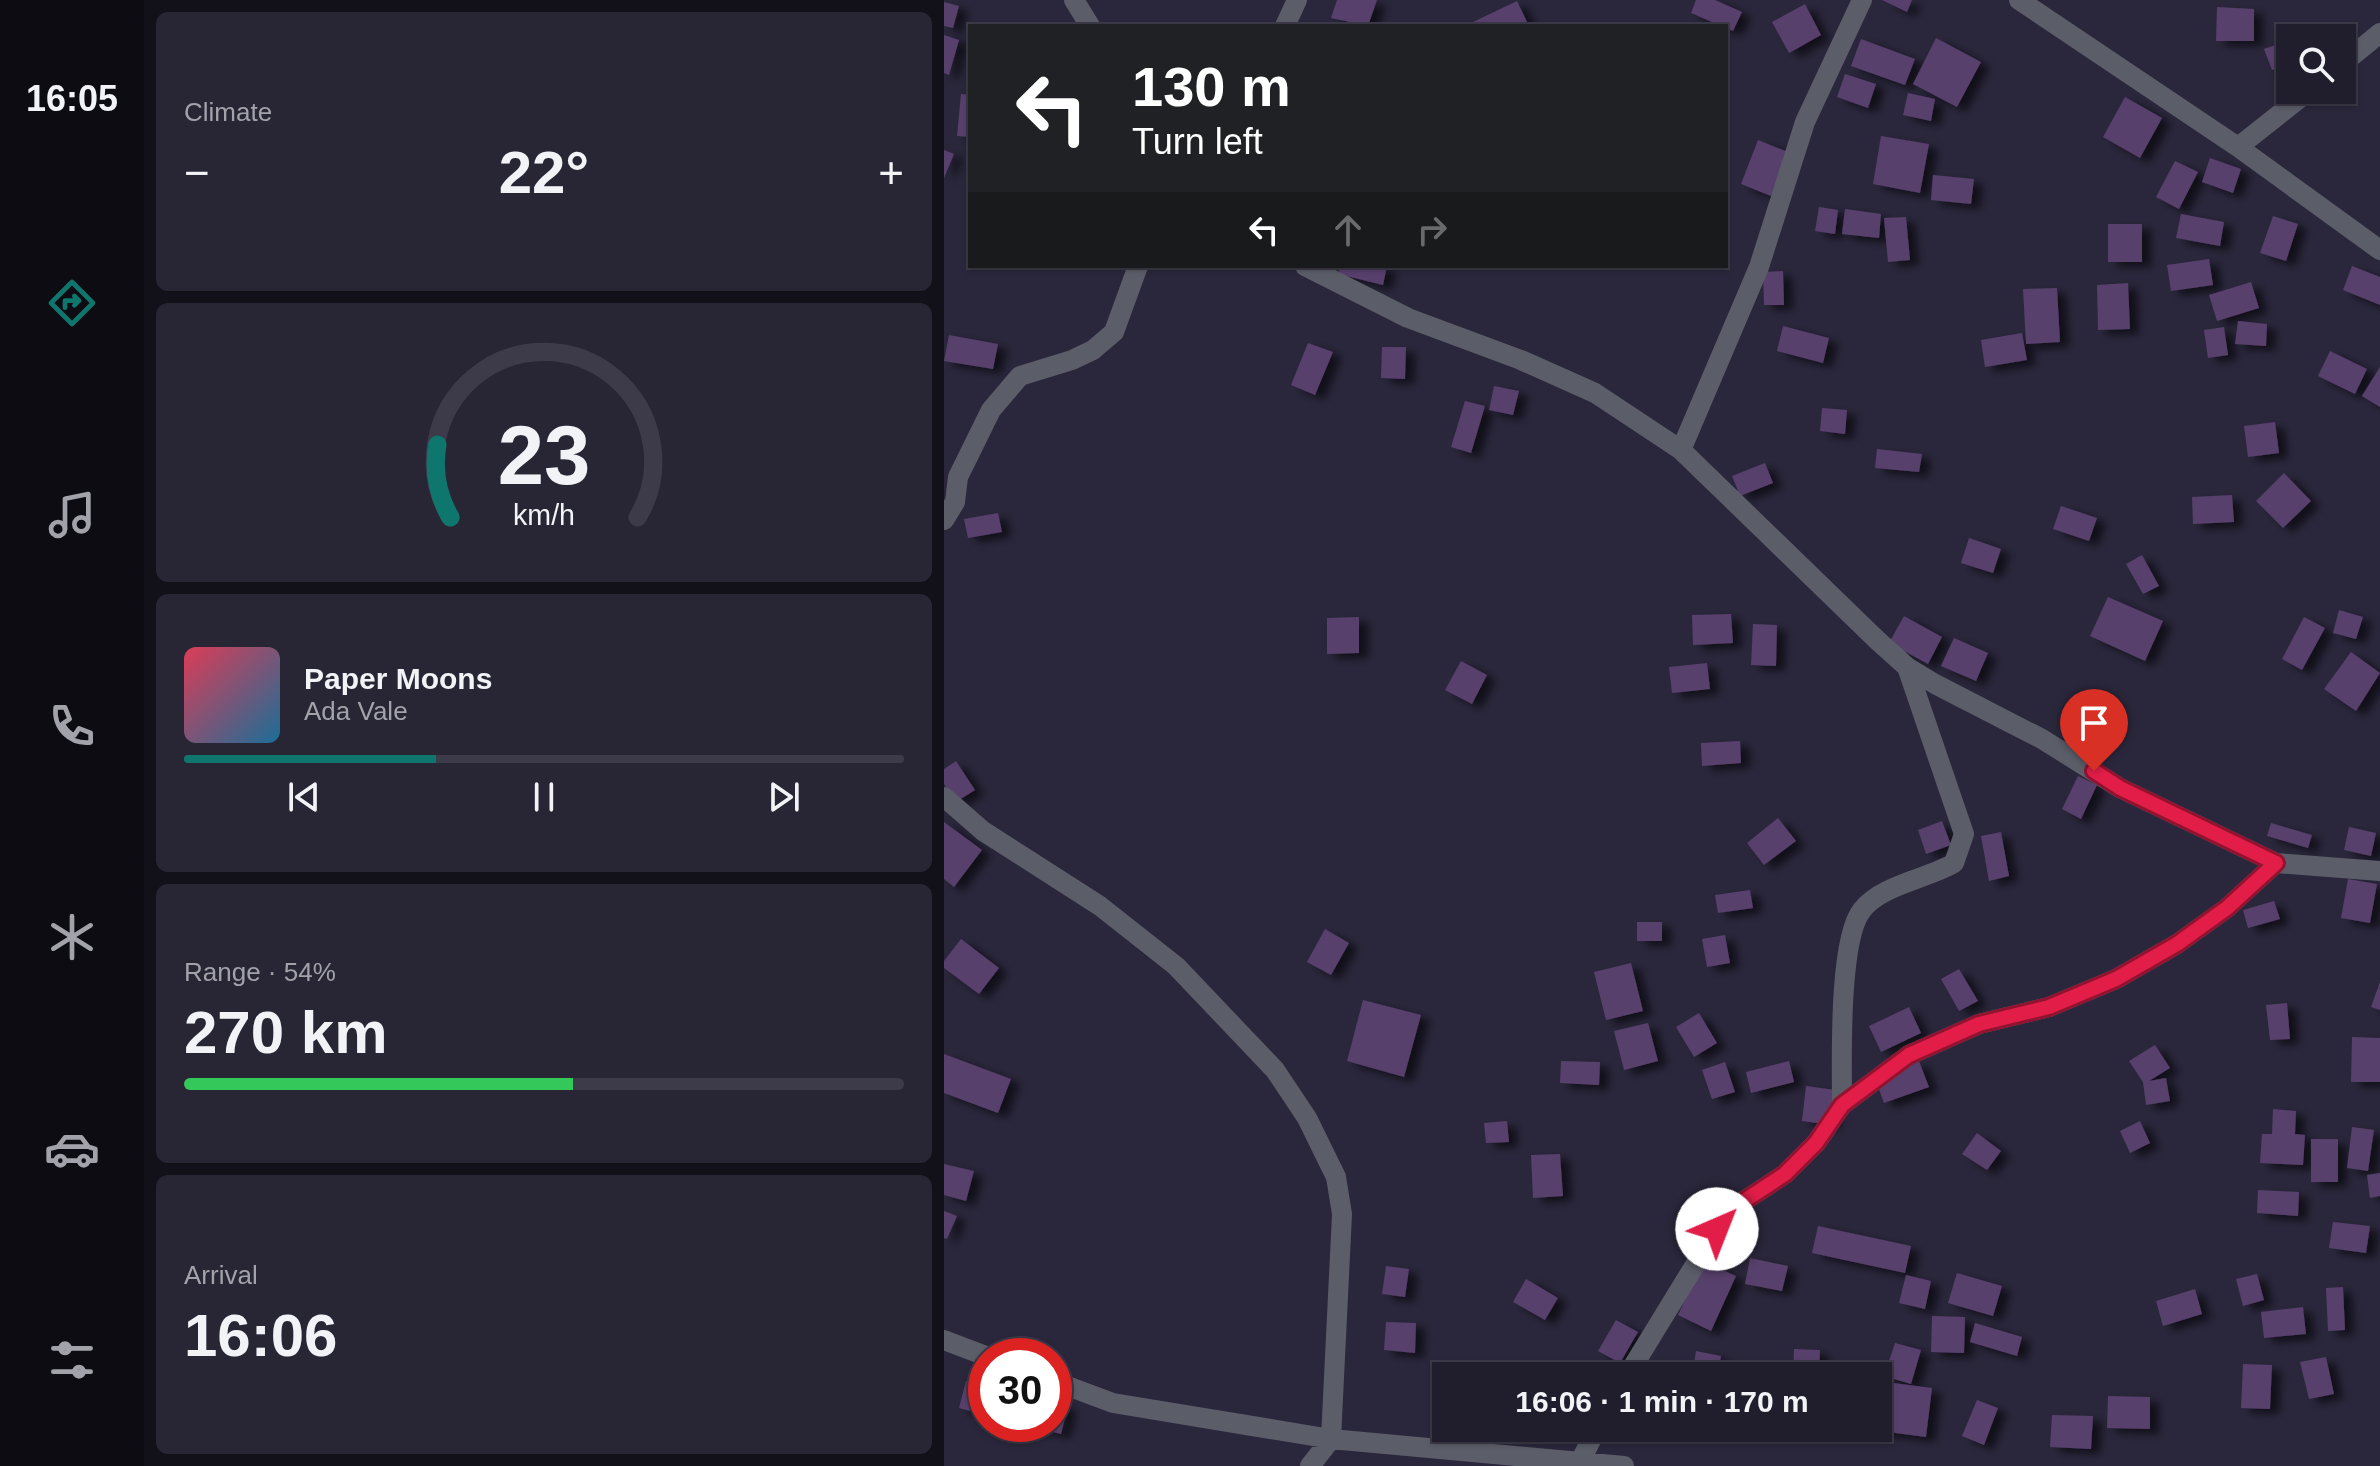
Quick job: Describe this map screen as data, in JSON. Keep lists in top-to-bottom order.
{
  "page": {
    "tabs": "16:05",
    "tile": [
      "Climate",
      ["Range · 54%", "270 km"],
      ["Arrival", "16:06"]
    ],
    "turn": ["130 m", "Turn left"],
    "heat": ["−", "22°", "+"],
    "song": ["Paper Moons", "Ada Vale"],
    "limit": "30",
    "trip": "16:06 · 1 min · 170 m",
    "gauge": ["23", "km/h"]
  }
}
